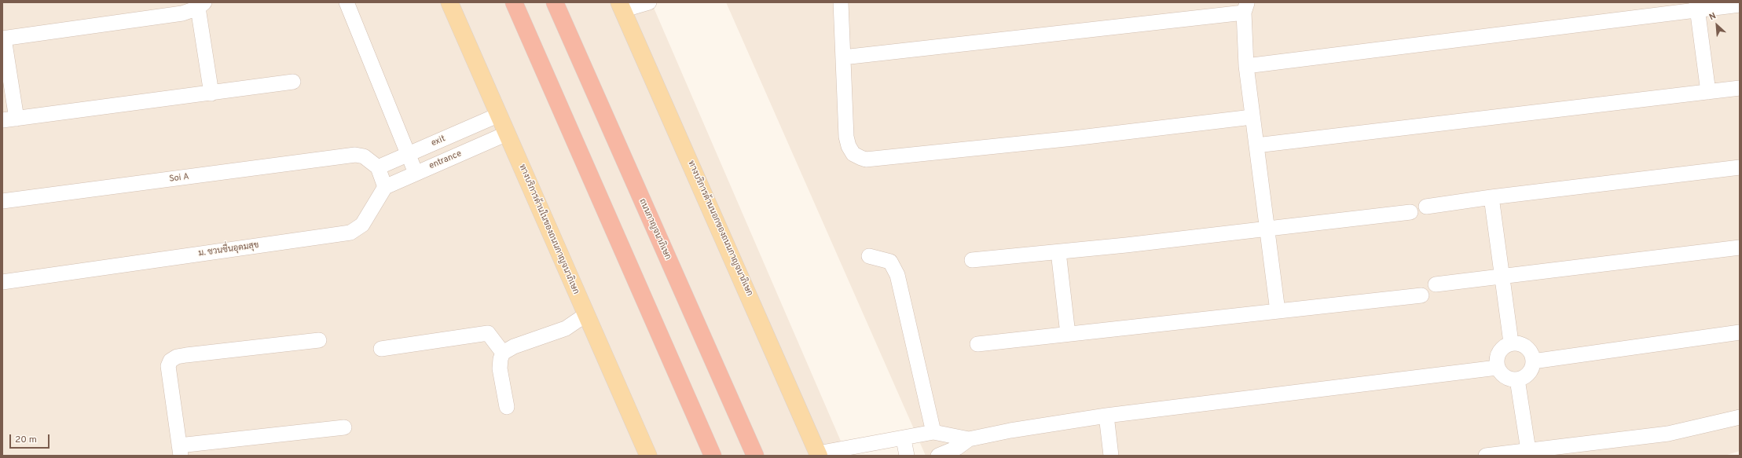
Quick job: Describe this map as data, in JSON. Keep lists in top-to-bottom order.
{
  "streets": {
    "highway": ["ถนนกาญจนาภิเษก"],
    "main road": ["ทางบริการด้านนอกของถนนกาญจนาภิเษก", "ทางบริการด้านในของถนนกาญจนาภิเษก"],
    "street": [
      "exit",
      "entrance",
      "Soi A",
      "ม. ชวนชื่นอุดมสุข"
    ]
  },
  "crossings": [
    ["exit", "Soi A"],
    ["exit", "ทางบริการด้านในของถนนกาญจนาภิเษก"],
    ["entrance", "ทางบริการด้านในของถนนกาญจนาภิเษก"],
    ["entrance", "ม. ชวนชื่นอุดมสุข"]
  ],
  "scale_bar": "20 m",
  "north": "top left"
}
